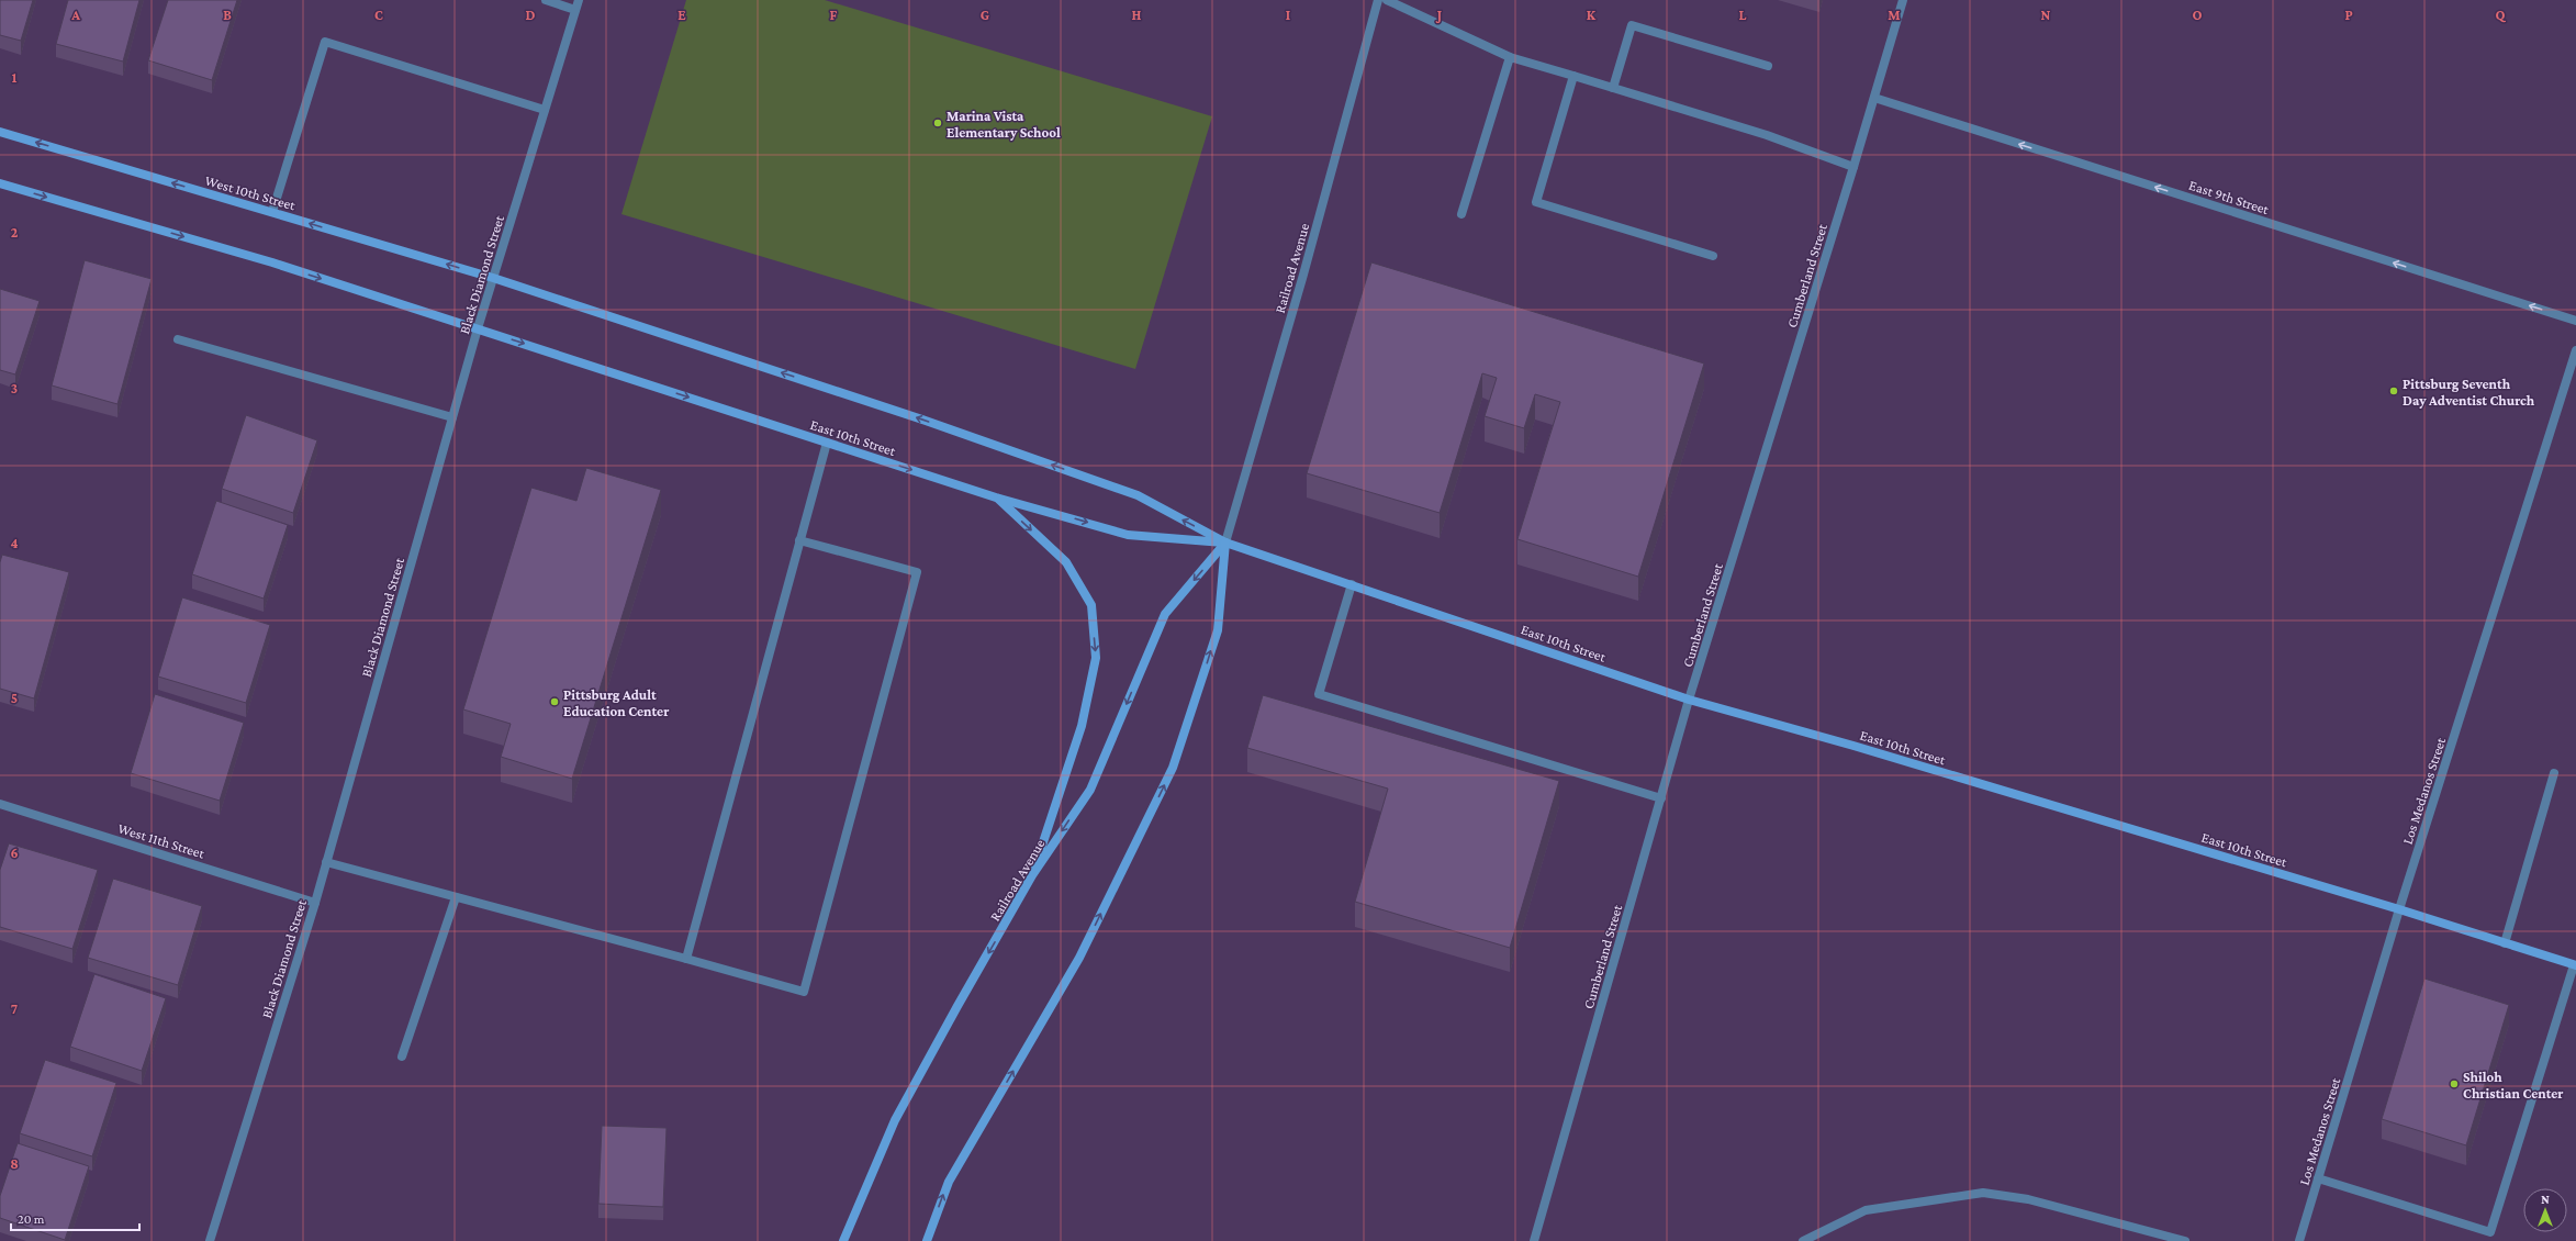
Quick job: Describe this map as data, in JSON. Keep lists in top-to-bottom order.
{
  "streets": {
    "main road": ["West 10th Street", "Railroad Avenue", "East 10th Street"],
    "street": [
      "East 9th Street",
      "Black Diamond Street",
      "Cumberland Street",
      "Los Medanos Street",
      "West 11th Street"
    ]
  },
  "crossings": [
    ["West 10th Street", "Black Diamond Street"],
    ["West 10th Street", "East 10th Street"],
    ["East 9th Street", "Cumberland Street"],
    ["Railroad Avenue", "East 10th Street"],
    ["Black Diamond Street", "East 10th Street"],
    ["Black Diamond Street", "West 11th Street"],
    ["Cumberland Street", "East 10th Street"],
    ["East 10th Street", "Los Medanos Street"]
  ],
  "one_way": ["East 9th Street"],
  "places": [
    "Marina Vista Elementary School",
    "Pittsburg Seventh Day Adventist Church",
    "Pittsburg Adult Education Center",
    "Shiloh Christian Center"
  ],
  "scale_bar": "20 m",
  "north": "top",
  "grid": {
    "columns": [
      "A",
      "B",
      "C",
      "D",
      "E",
      "F",
      "G",
      "H",
      "I",
      "J",
      "K",
      "L",
      "M",
      "N",
      "O",
      "P",
      "Q"
    ],
    "rows": [
      "1",
      "2",
      "3",
      "4",
      "5",
      "6",
      "7",
      "8"
    ]
  }
}
